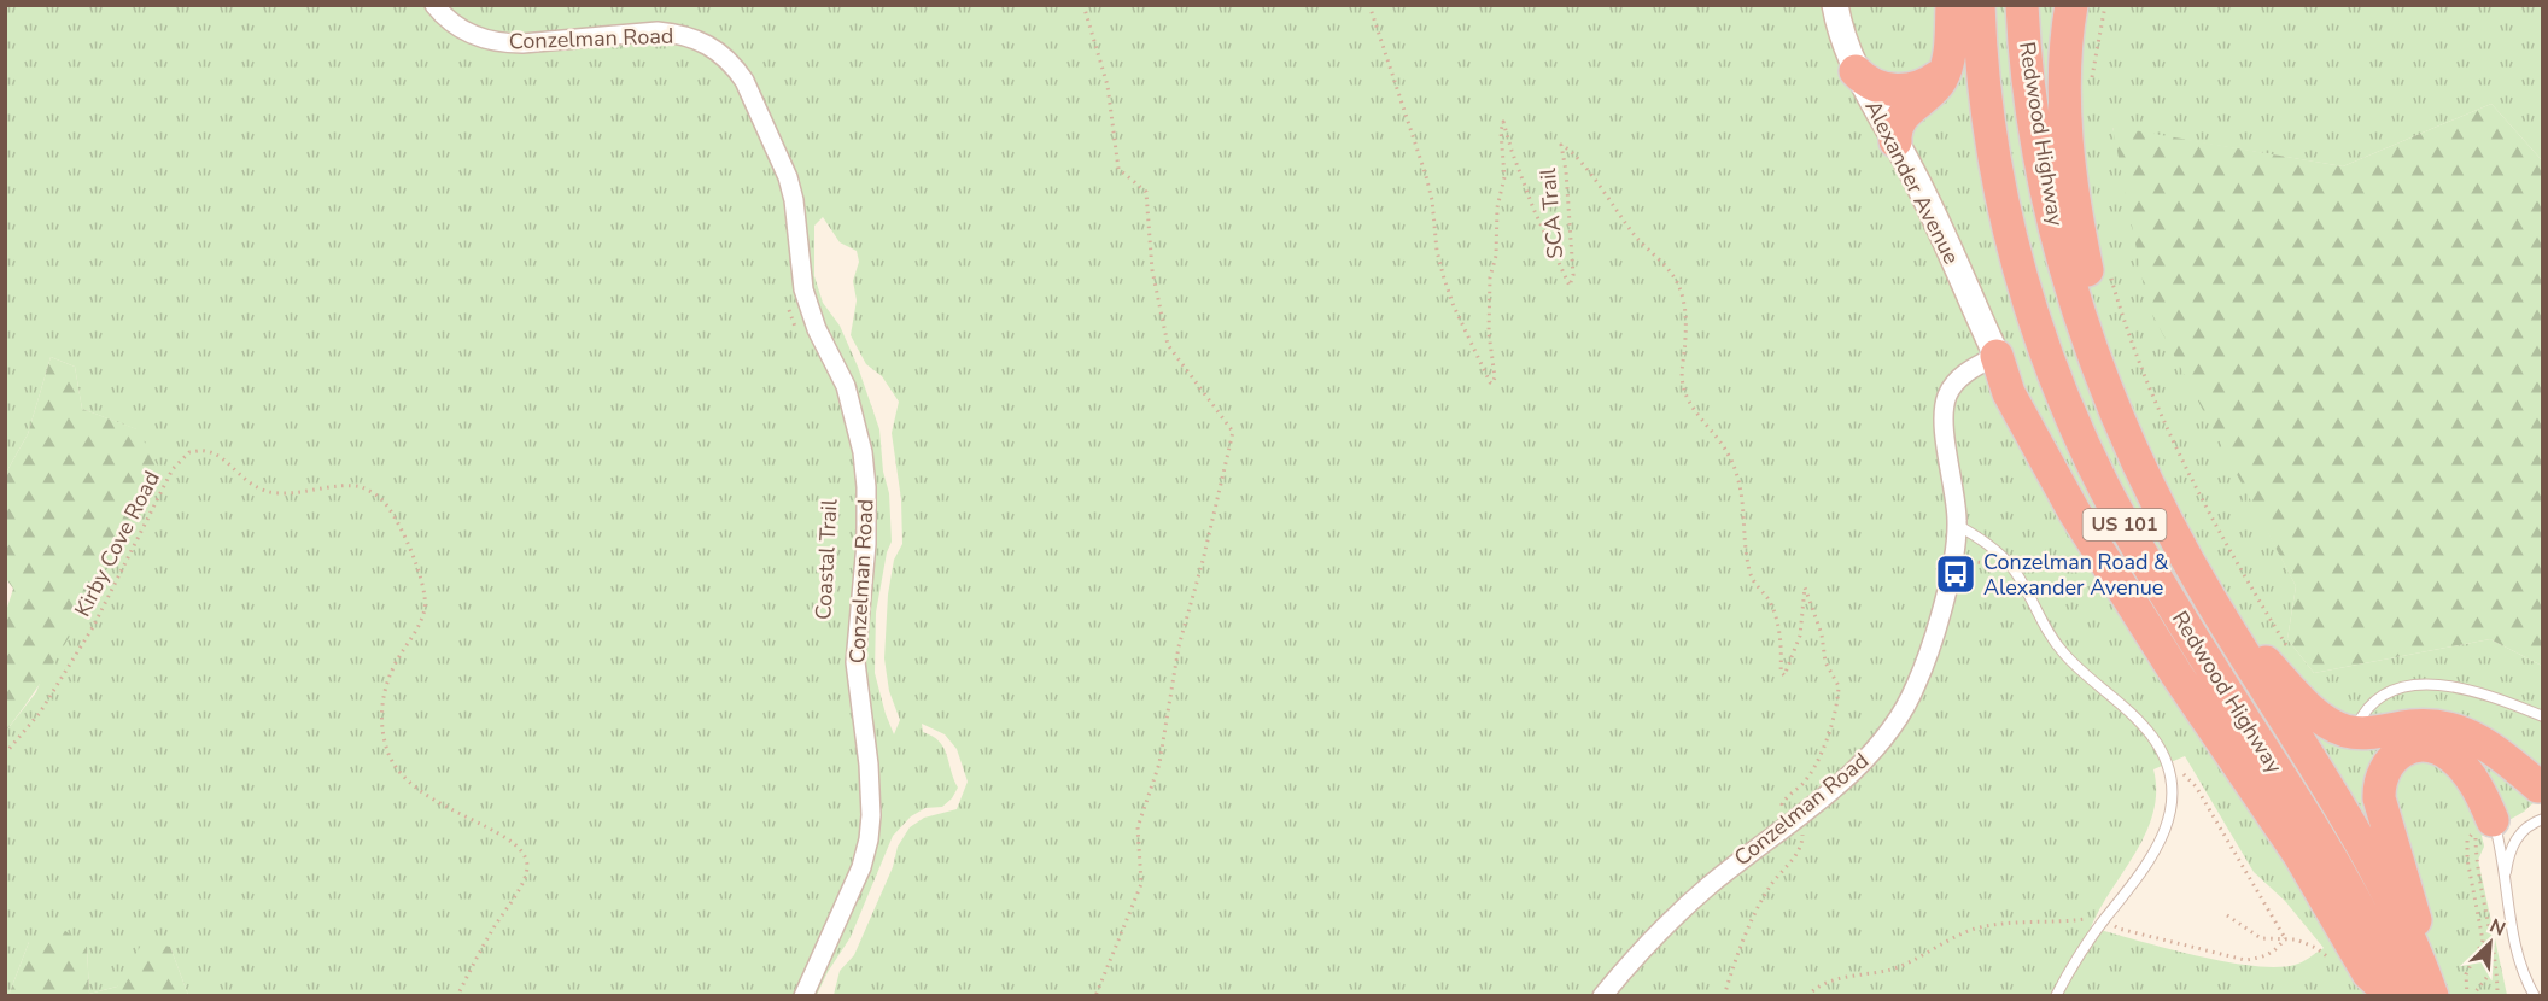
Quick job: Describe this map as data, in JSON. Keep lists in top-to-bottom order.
{
  "streets": {
    "highway": ["Redwood Highway", "US 101"],
    "main road": ["Alexander Avenue"],
    "street": ["Conzelman Road"],
    "path": ["SCA Trail", "Kirby Cove Road"]
  },
  "crossings": [
    ["Conzelman Road", "Alexander Avenue"],
    ["Conzelman Road", "SCA Trail"]
  ],
  "places": {
    "bus stop": ["Conzelman Road & Alexander Avenue"]
  },
  "north": "top right"
}
